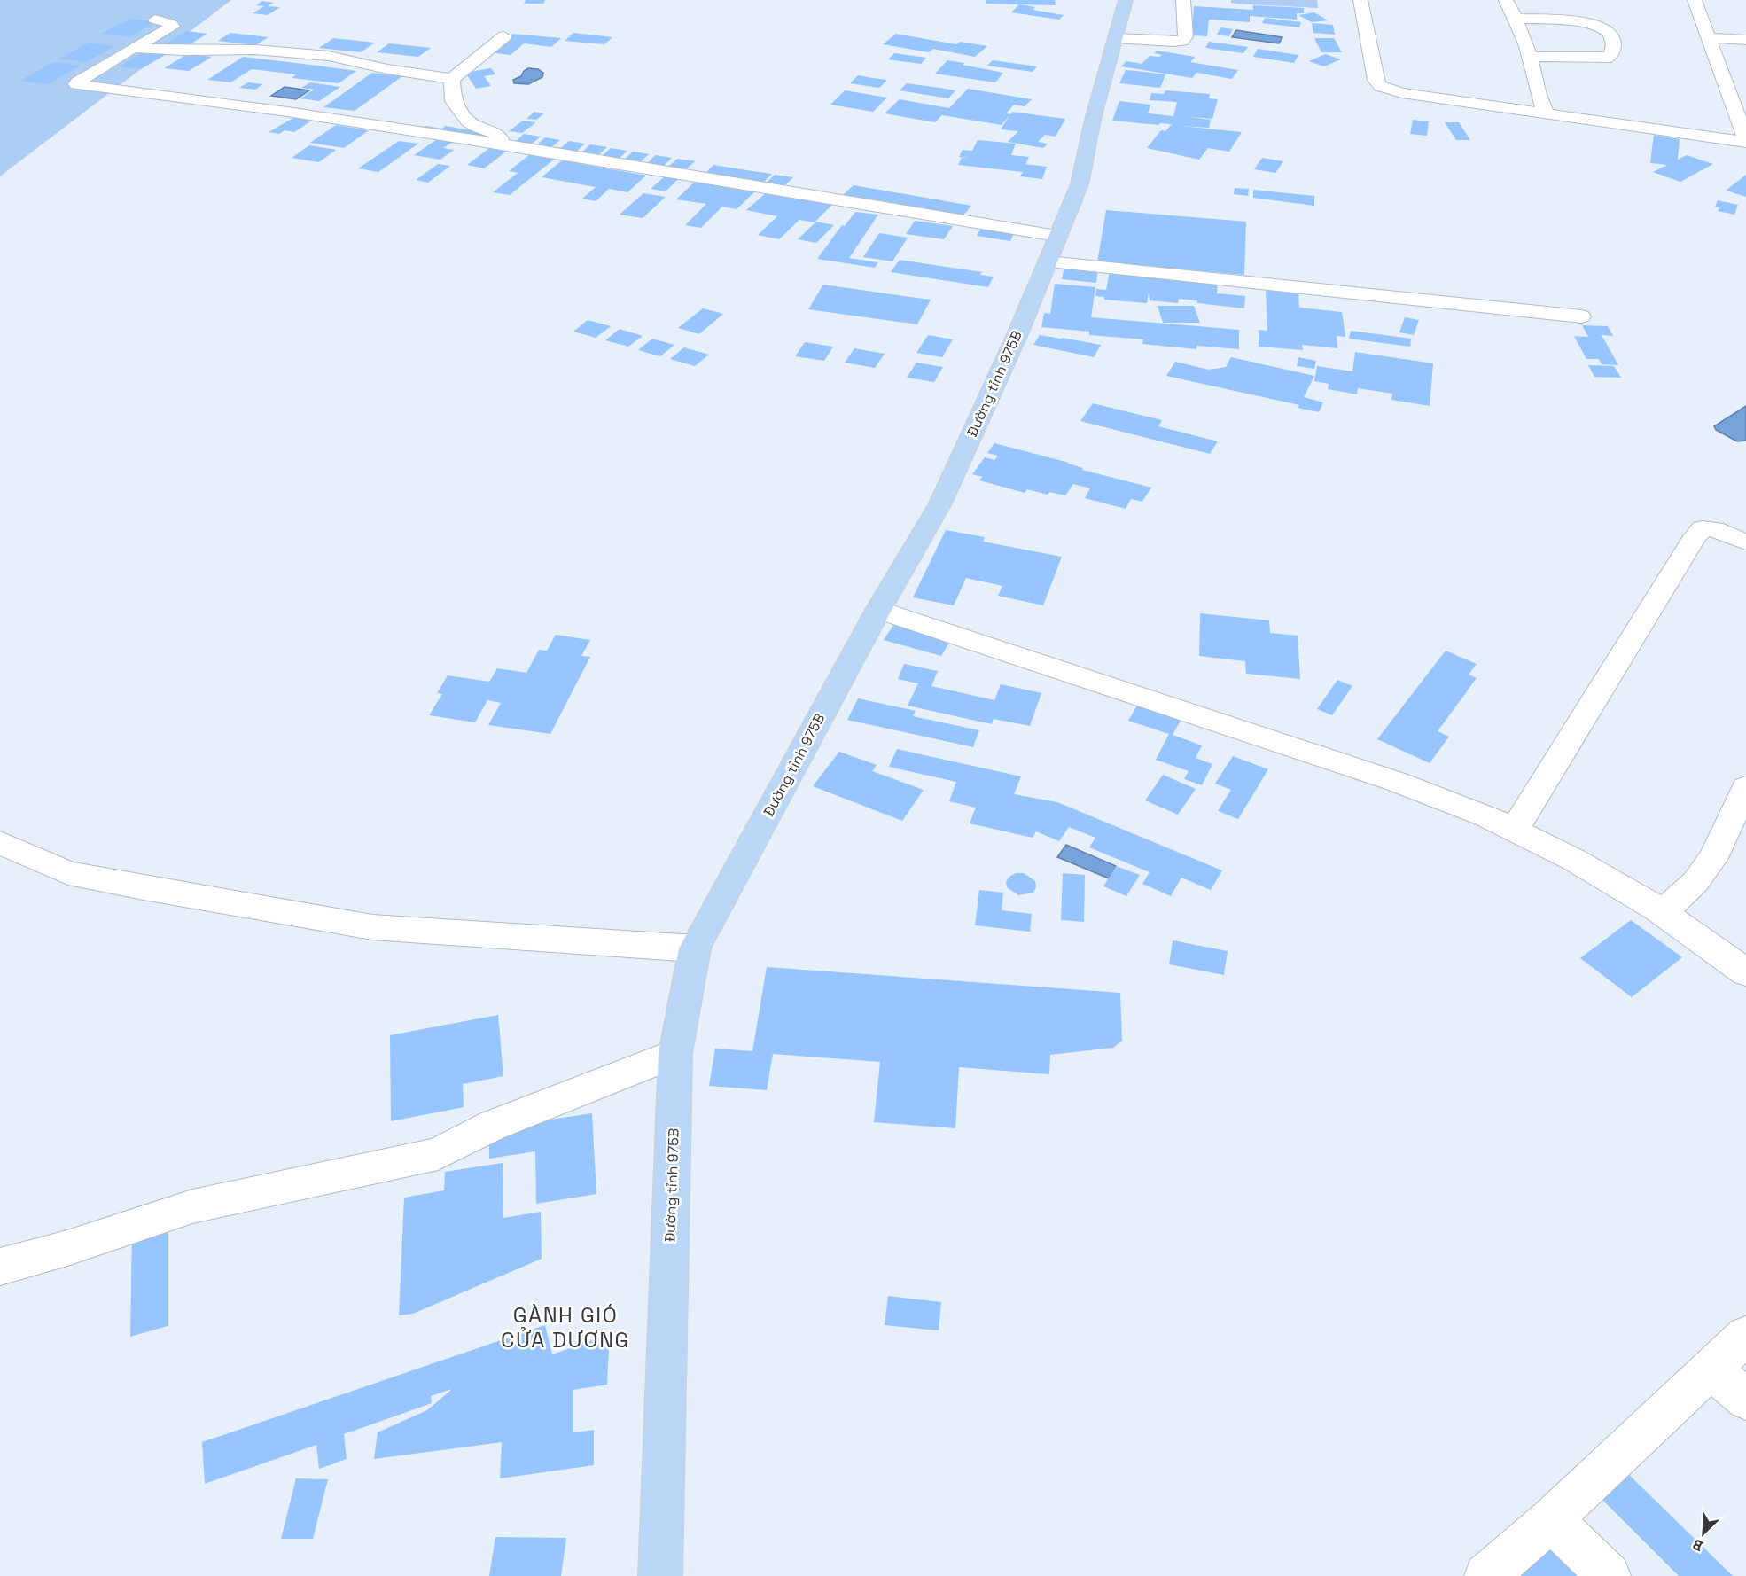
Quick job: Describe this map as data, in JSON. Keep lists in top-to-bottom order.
{
  "streets": {
    "main road": ["Đường tỉnh 975B"]
  },
  "districts": ["GÀNH GIÓ CỬA DƯƠNG"],
  "north": "bottom left"
}
